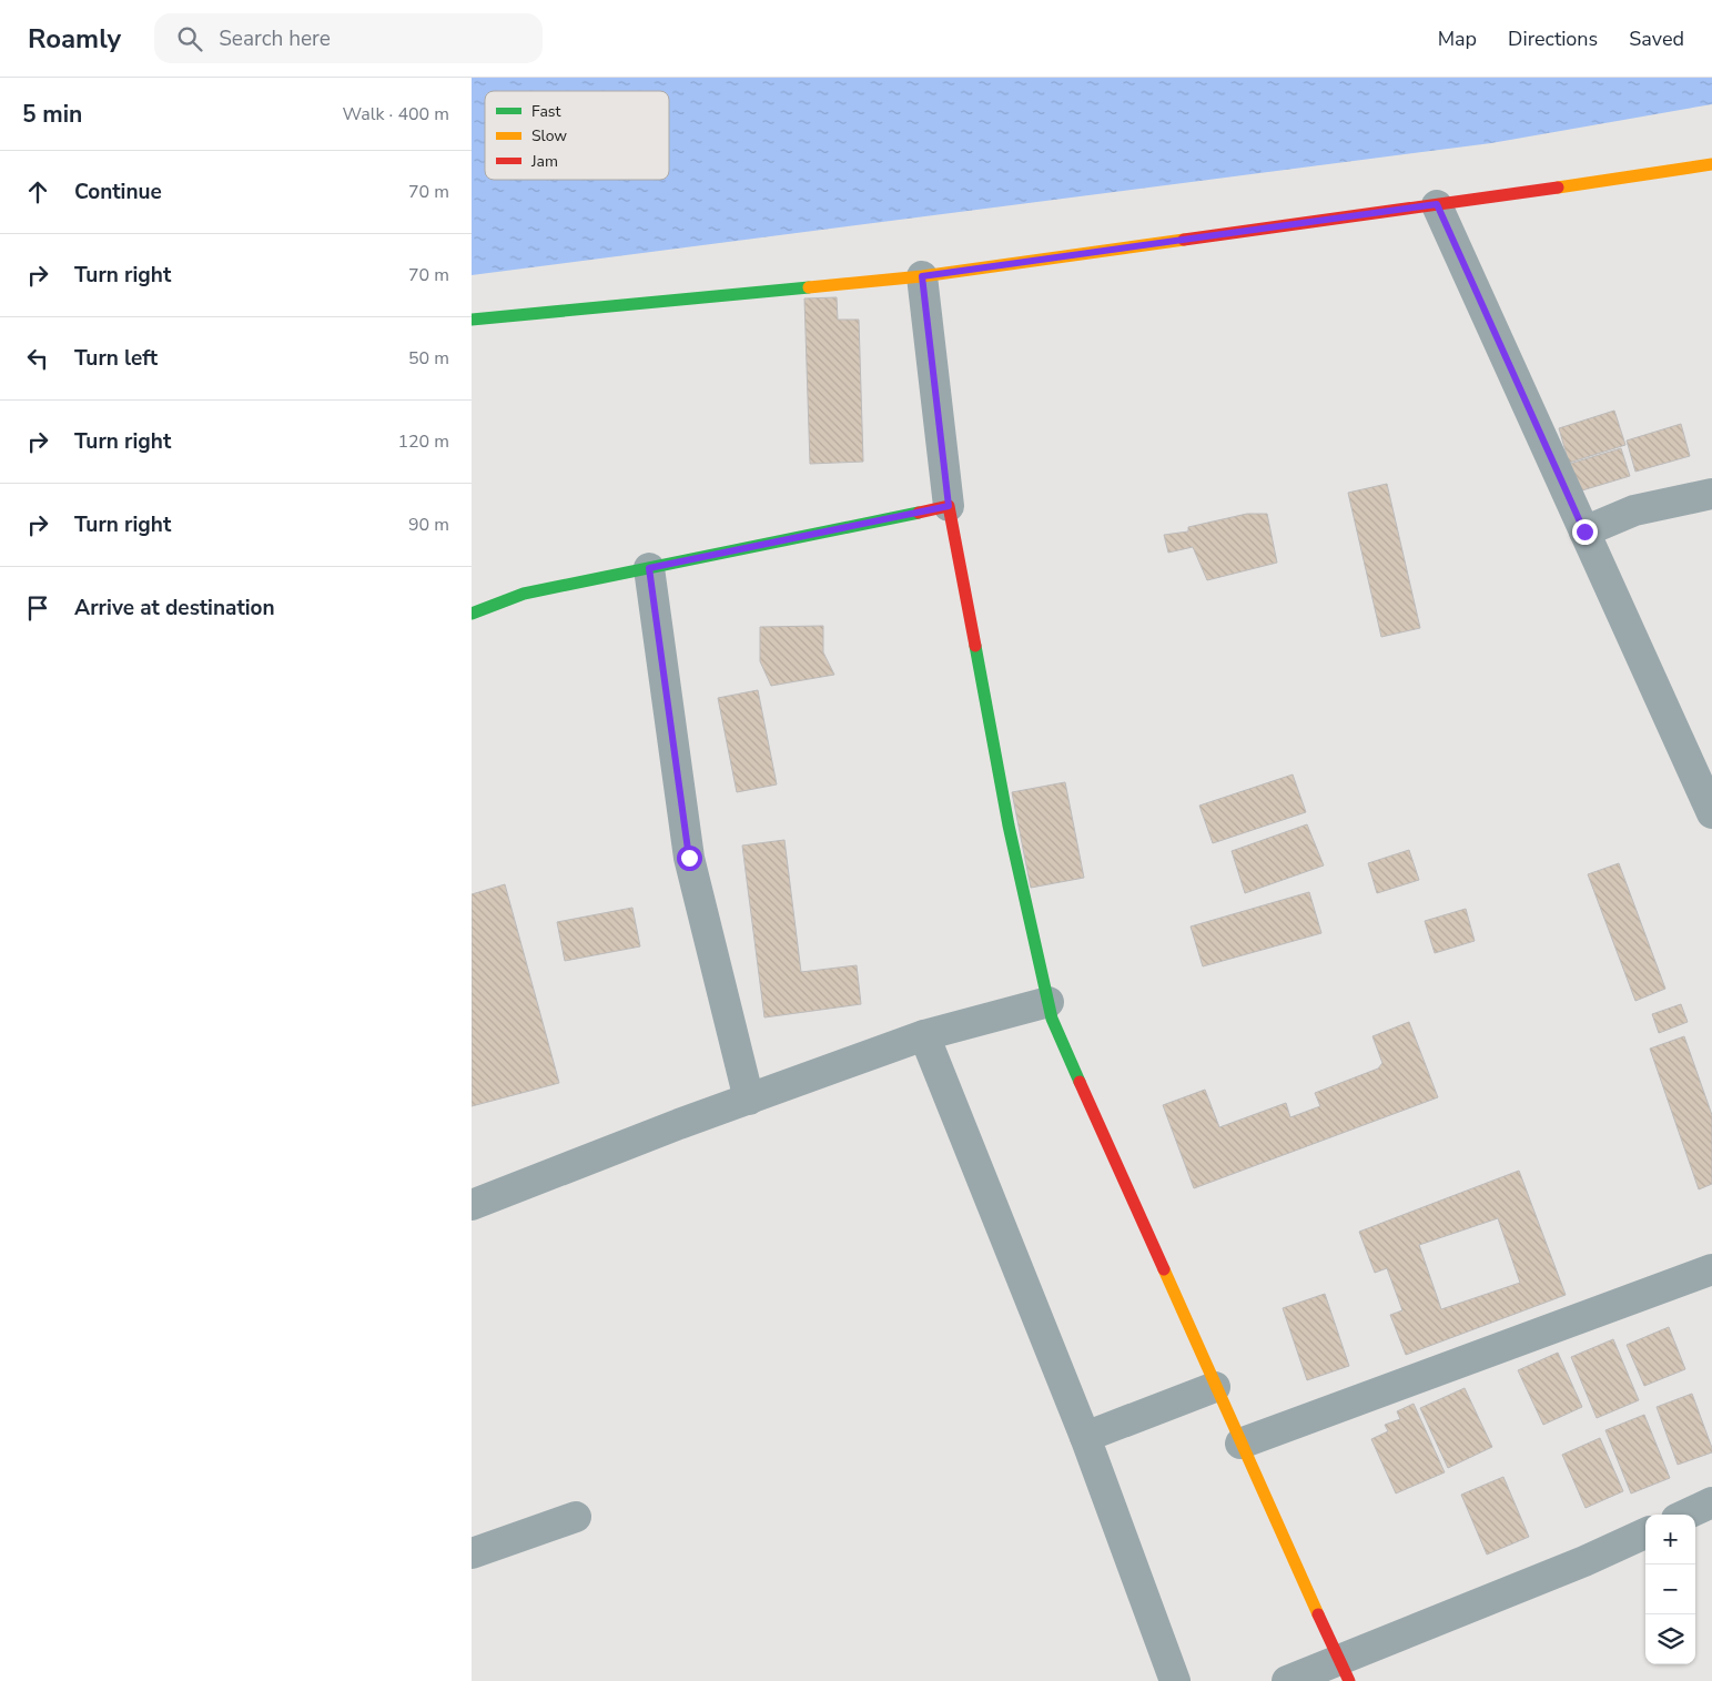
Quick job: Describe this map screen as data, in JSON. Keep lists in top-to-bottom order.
{
  "legend": ["Fast", "Slow", "Jam"],
  "page": {
    "header": "Roamly",
    "search": "Search here",
    "nav": ["Map", "Directions", "Saved"],
    "heading": ["5 min", "Walk · 400 m"],
    "list": [
      ["Continue", "70 m"],
      ["Turn right", "70 m"],
      ["Turn left", "50 m"],
      ["Turn right", "120 m"],
      ["Turn right", "90 m"],
      "Arrive at destination"
    ],
    "map_buttons": ["+", "−"]
  }
}
